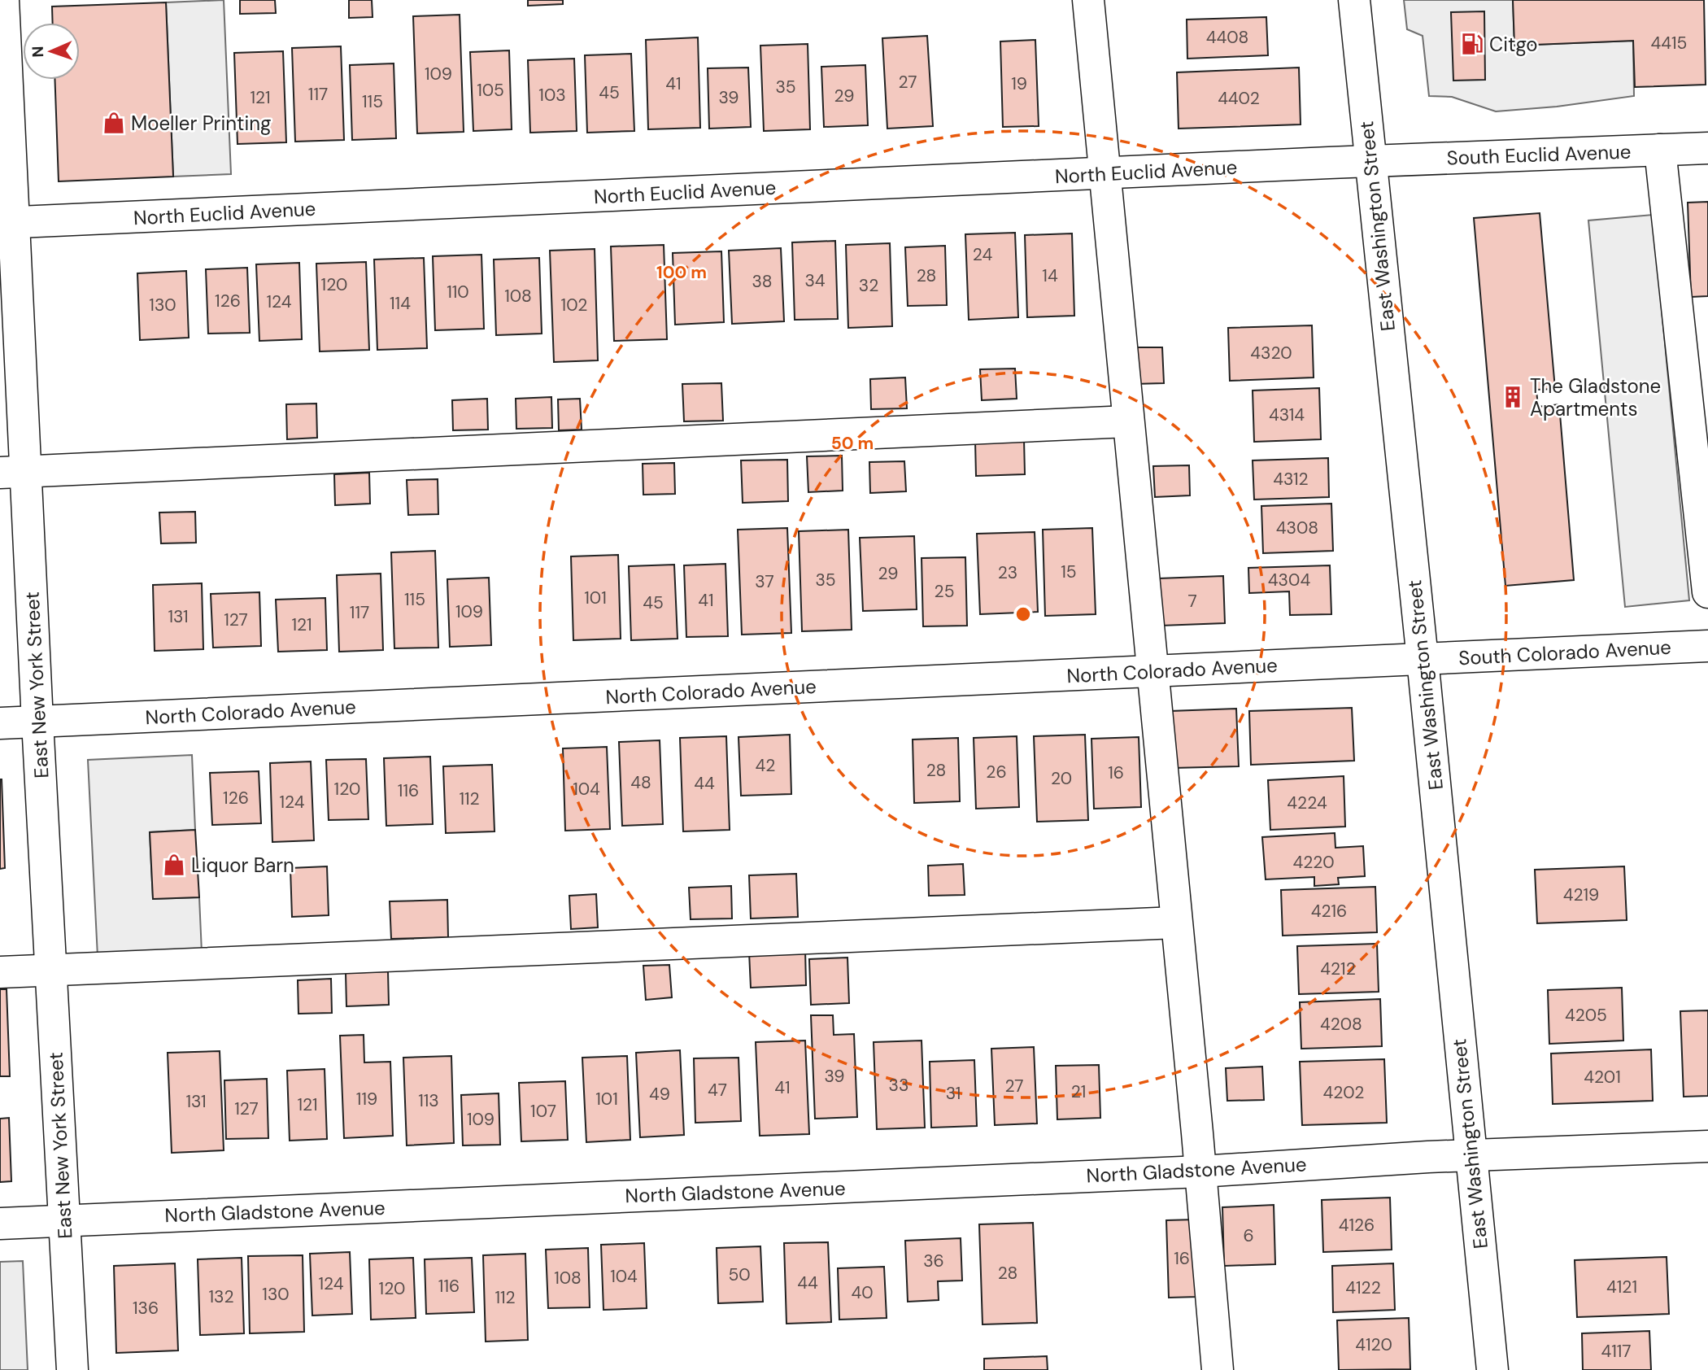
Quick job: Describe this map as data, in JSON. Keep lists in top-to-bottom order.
{
  "streets": {
    "street": [
      "South Euclid Avenue",
      "North Euclid Avenue",
      "East Washington Street",
      "South Colorado Avenue",
      "North Colorado Avenue",
      "East New York Street",
      "North Gladstone Avenue"
    ]
  },
  "crossings": [
    ["South Euclid Avenue", "North Euclid Avenue"],
    ["South Euclid Avenue", "East Washington Street"],
    ["North Euclid Avenue", "East Washington Street"],
    ["North Euclid Avenue", "East New York Street"],
    ["East Washington Street", "South Colorado Avenue"],
    ["East Washington Street", "North Colorado Avenue"],
    ["East Washington Street", "North Gladstone Avenue"],
    ["South Colorado Avenue", "North Colorado Avenue"],
    ["North Colorado Avenue", "East New York Street"],
    ["East New York Street", "North Gladstone Avenue"]
  ],
  "places": {
    "fuel station": ["Citgo"],
    "shop": ["Moeller Printing", "Liquor Barn"],
    "building": ["The Gladstone Apartments"]
  },
  "house_numbers": [
    "4408",
    "4415",
    "109",
    "27",
    "41",
    "19",
    "35",
    "105",
    "45",
    "117",
    "103",
    "29",
    "121",
    "39",
    "4402",
    "115",
    "24",
    "28",
    "14",
    "34",
    "38",
    "120",
    "32",
    "110",
    "108",
    "126",
    "124",
    "114",
    "130",
    "102",
    "4320",
    "4314",
    "4312",
    "4308",
    "15",
    "23",
    "29",
    "35",
    "4304",
    "37",
    "25",
    "101",
    "115",
    "41",
    "7",
    "45",
    "109",
    "117",
    "131",
    "127",
    "121",
    "42",
    "28",
    "26",
    "16",
    "20",
    "48",
    "44",
    "120",
    "104",
    "116",
    "126",
    "112",
    "124",
    "4224",
    "4220",
    "4219",
    "4216",
    "4212",
    "4205",
    "4208",
    "39",
    "4201",
    "33",
    "27",
    "41",
    "47",
    "21",
    "4202",
    "31",
    "49",
    "119",
    "101",
    "113",
    "131",
    "121",
    "127",
    "107",
    "109",
    "4126",
    "6",
    "16",
    "36",
    "28",
    "50",
    "104",
    "108",
    "44",
    "124",
    "116",
    "4121",
    "4122",
    "120",
    "40",
    "130",
    "132",
    "112",
    "136",
    "4120",
    "4117"
  ],
  "north": "left",
  "rings": ["100 m", "50 m"]
}
